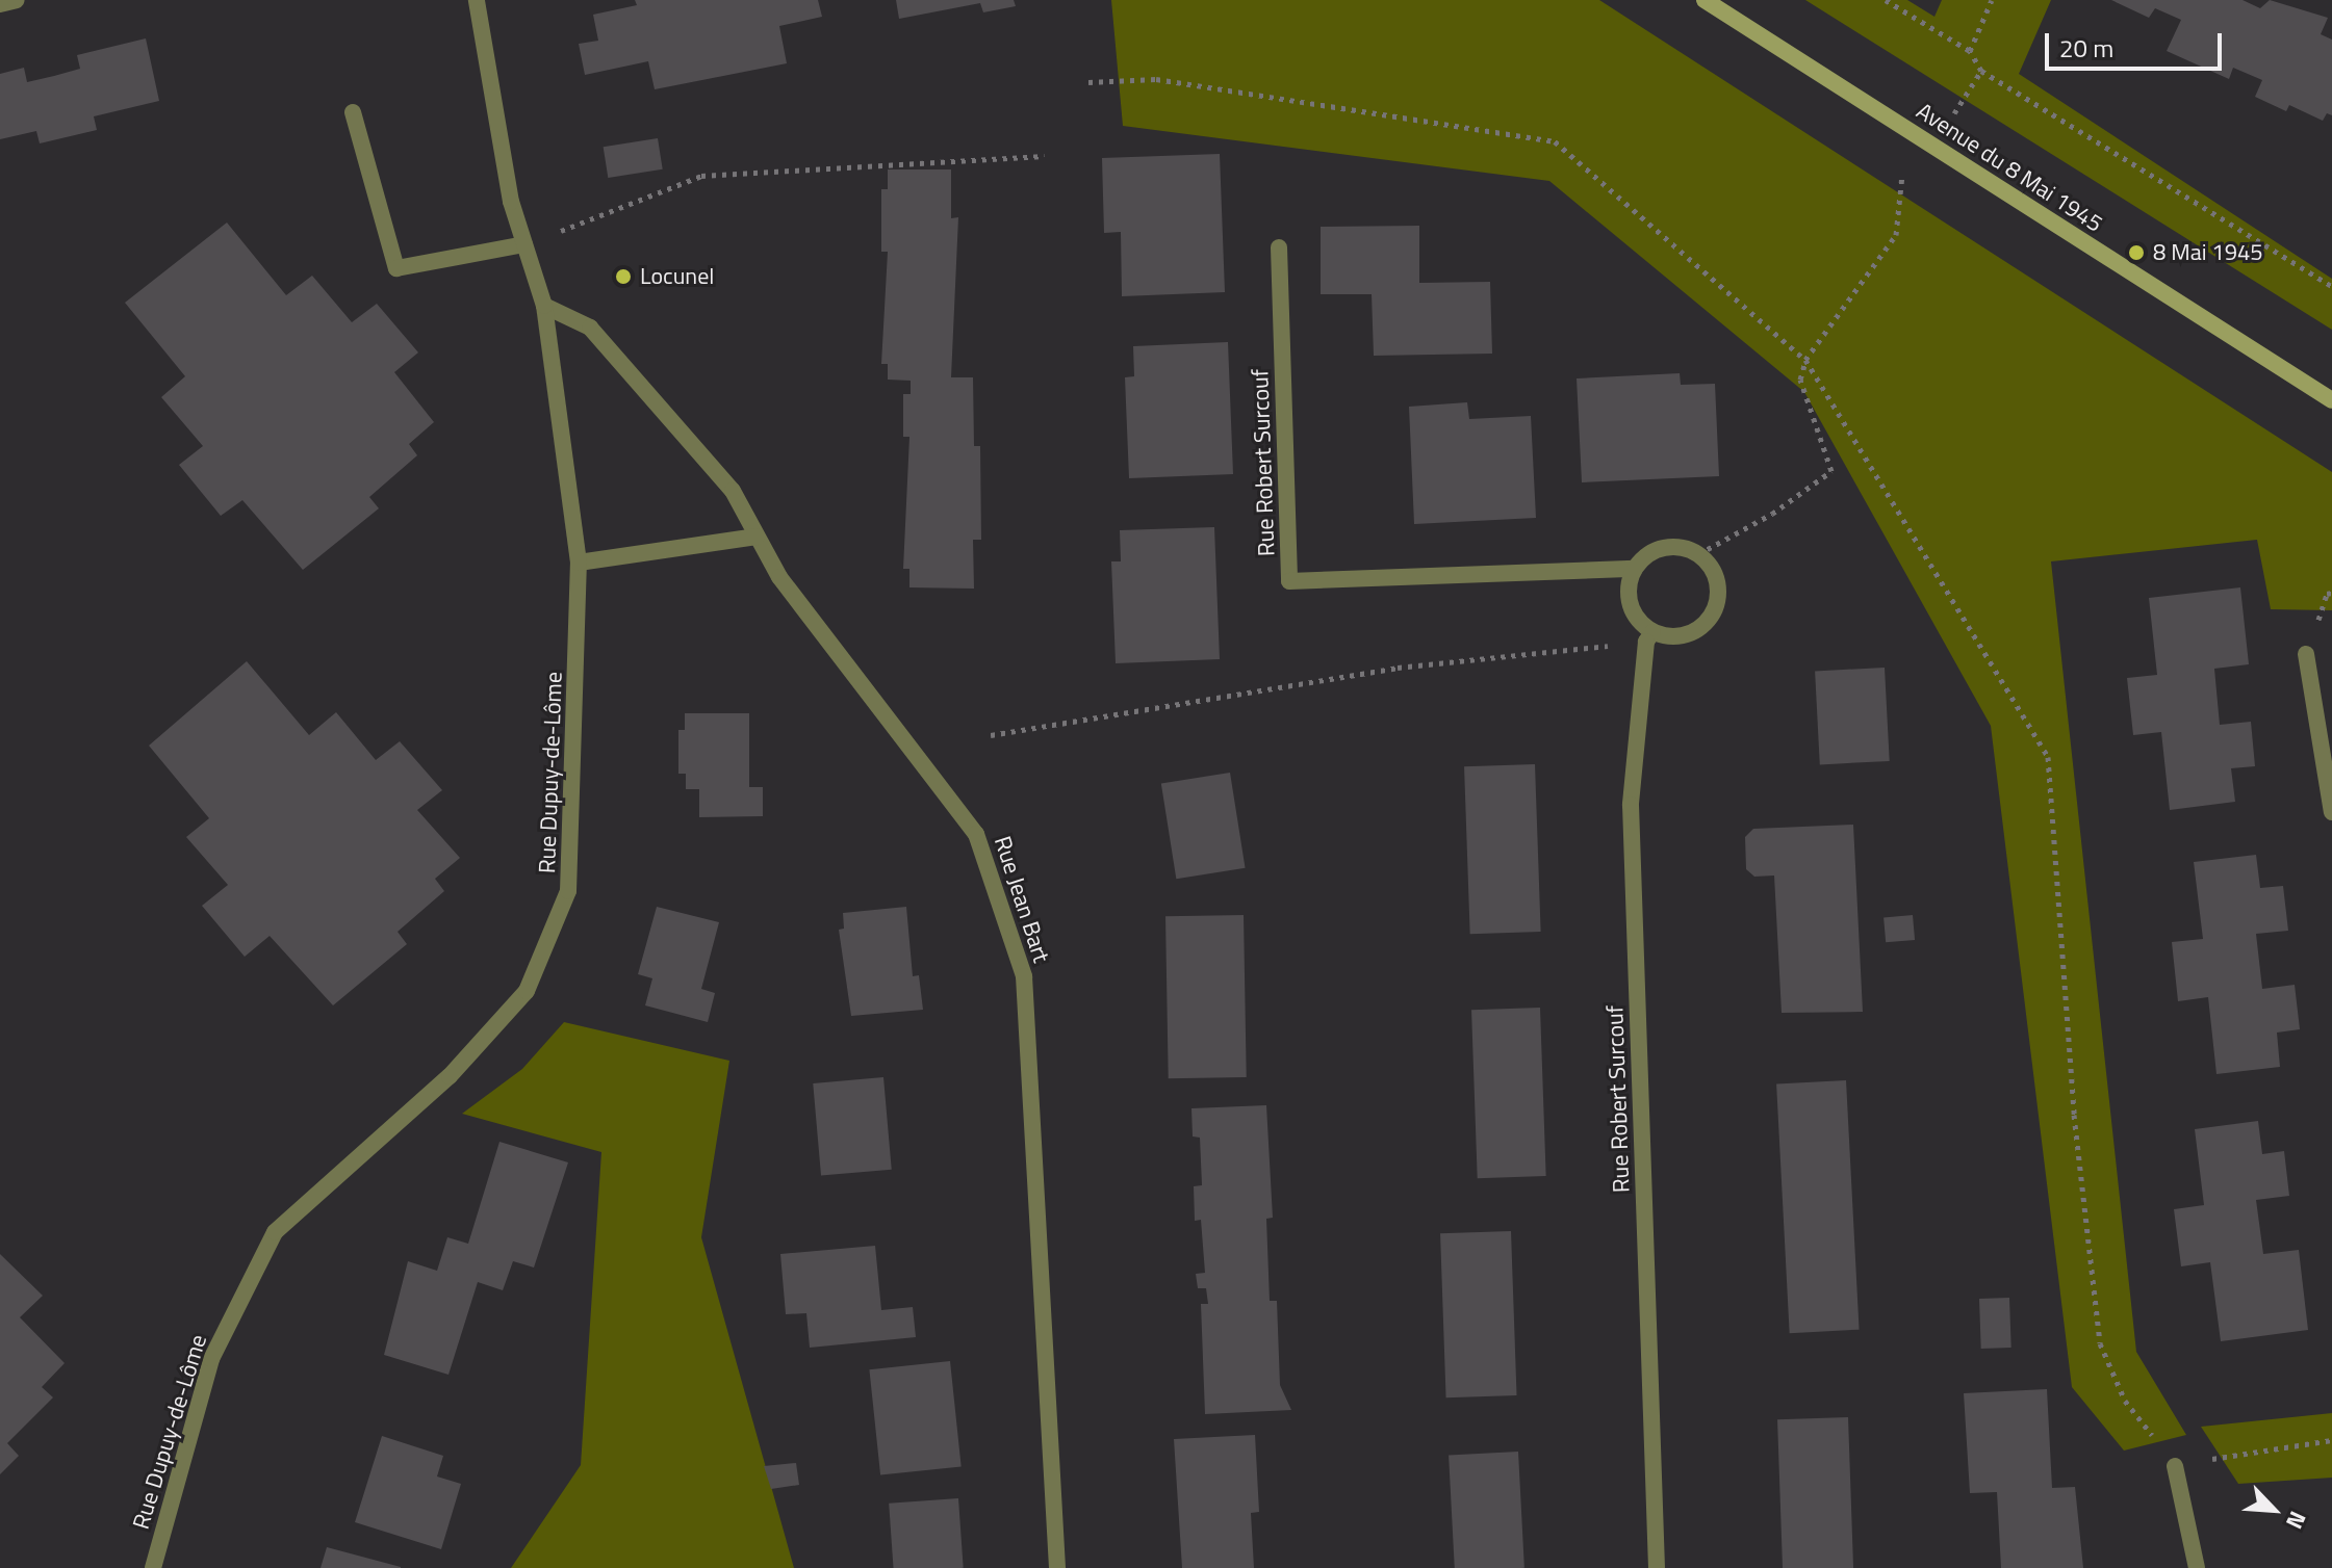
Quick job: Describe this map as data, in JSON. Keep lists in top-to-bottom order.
{
  "streets": {
    "street": [
      "Avenue du 8 Mai 1945",
      "Rue Robert Surcouf",
      "Rue Dupuy-de-Lôme",
      "Rue Jean Bart"
    ]
  },
  "crossings": [
    ["Rue Dupuy-de-Lôme", "Rue Jean Bart"]
  ],
  "places": ["8 Mai 1945", "Locunel"],
  "scale_bar": "20 m",
  "north": "bottom right"
}
